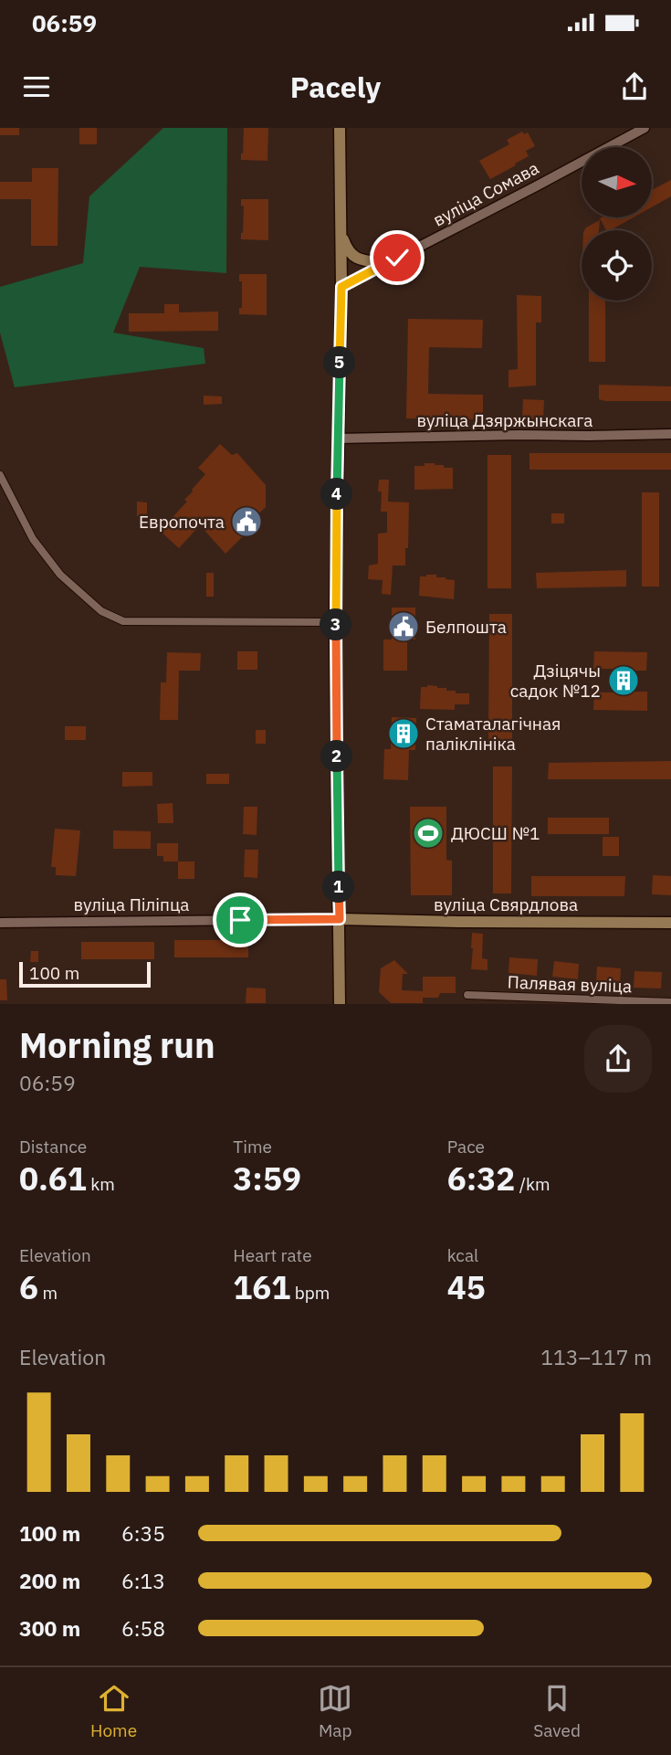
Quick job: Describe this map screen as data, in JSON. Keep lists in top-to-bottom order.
{
  "streets": {
    "main road": ["вуліца Свярдлова"],
    "street": [
      "вуліца Сомава",
      "вуліца Дзяржынскага",
      "вуліца Піліпца",
      "Палявая вуліца"
    ]
  },
  "crossings": [
    ["вуліца Піліпца", "вуліца Свярдлова"]
  ],
  "places": {
    "public building": ["Европочта", "Белпошта"],
    "building": ["Дзіцячы садок №12", "Стаматалагічная паліклініка"],
    "sports": ["ДЮСШ №1"]
  },
  "scale_bar": "100 m",
  "north": "right",
  "page": {
    "status": "06:59",
    "header": "Pacely",
    "pins": [
      "5",
      "4",
      "3",
      "2",
      "1"
    ],
    "scale": "100 m",
    "heading": ["Morning run", "06:59"],
    "stats": [
      ["Distance", "0.61 km"],
      ["Time", "3:59"],
      ["Pace", "6:32 /km"],
      ["Elevation", "6 m"],
      ["Heart rate", "161 bpm"],
      ["kcal", "45"]
    ],
    "chart": ["Elevation", "113–117 m"],
    "list": [
      {
        "name": "100 m",
        "note": "6:35"
      },
      {
        "name": "200 m",
        "note": "6:13"
      },
      {
        "name": "300 m",
        "note": "6:58"
      }
    ],
    "tabs": ["Home", "Map", "Saved"]
  }
}
